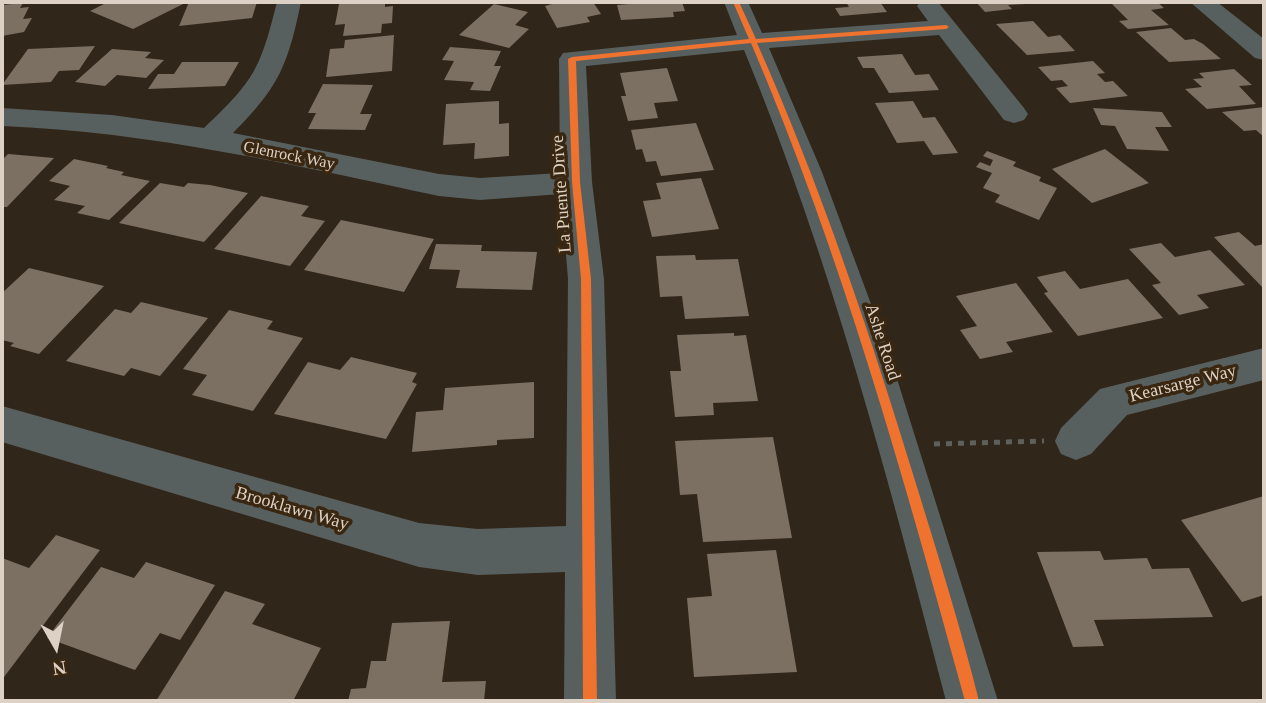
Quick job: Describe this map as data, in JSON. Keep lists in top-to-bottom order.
{
  "streets": {
    "street": [
      "Glenrock Way",
      "La Puente Drive",
      "Ashe Road",
      "Kearsarge Way",
      "Brooklawn Way"
    ]
  },
  "crossings": [
    ["Glenrock Way", "La Puente Drive"],
    ["La Puente Drive", "Ashe Road"],
    ["La Puente Drive", "Brooklawn Way"]
  ],
  "north": "bottom"
}
